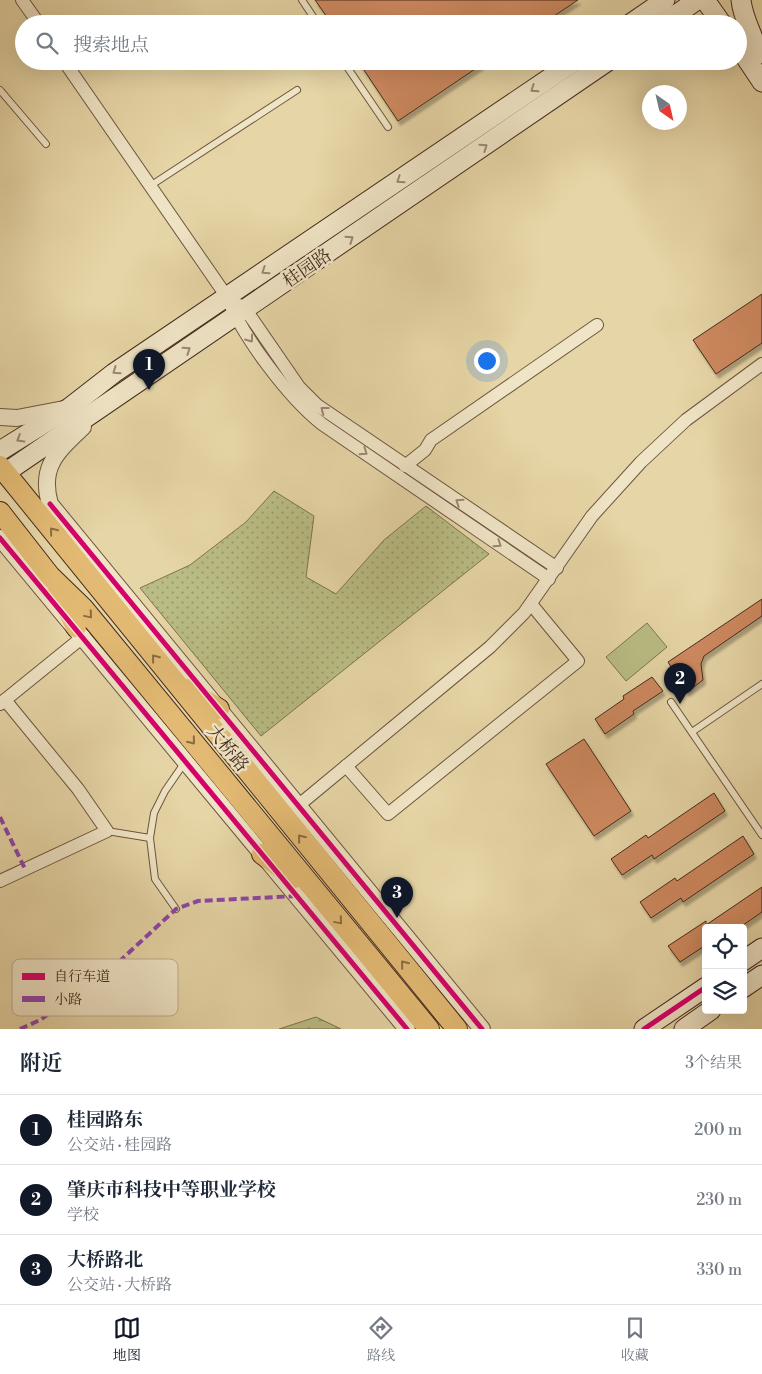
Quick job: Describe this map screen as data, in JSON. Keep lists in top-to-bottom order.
{
  "streets": {
    "main road": ["桂园路", "大桥路"]
  },
  "crossings": [
    ["桂园路", "大桥路"]
  ],
  "legend": ["自行车道", "小路"],
  "north": "bottom right",
  "page": {
    "search": "搜索地点",
    "pins": ["1", "2", "3"],
    "heading": ["附近", "3个结果"],
    "list": [
      {
        "mark": "1",
        "name": "桂园路东",
        "note": "公交站 · 桂园路",
        "value": "200 m"
      },
      {
        "mark": "2",
        "name": "肇庆市科技中等职业学校",
        "note": "学校",
        "value": "230 m"
      },
      {
        "mark": "3",
        "name": "大桥路北",
        "note": "公交站 · 大桥路",
        "value": "330 m"
      }
    ],
    "nav": ["地图", "路线", "收藏"]
  }
}
